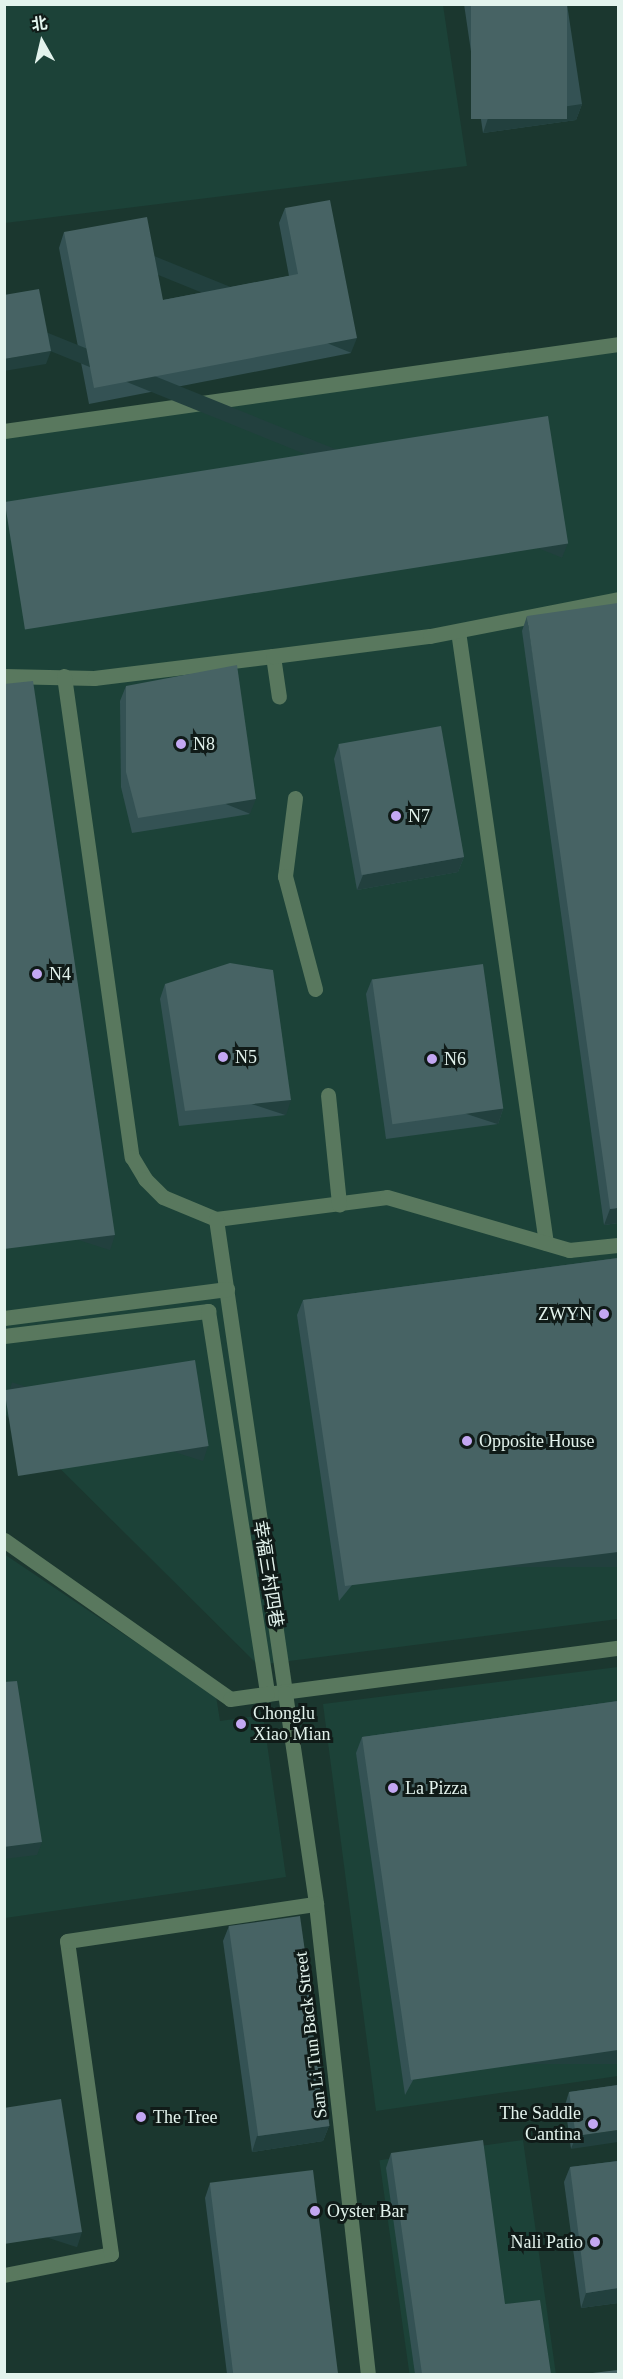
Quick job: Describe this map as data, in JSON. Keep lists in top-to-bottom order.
{
  "streets": {
    "street": ["幸福三村四巷", "San Li Tun Back Street"]
  },
  "places": [
    "N8",
    "N7",
    "N4",
    "N5",
    "N6",
    "ZWYN",
    "Opposite House",
    "Chonglu Xiao Mian",
    "La Pizza",
    "The Tree",
    "The Saddle Cantina",
    "Oyster Bar",
    "Nali Patio"
  ],
  "north": "top"
}
